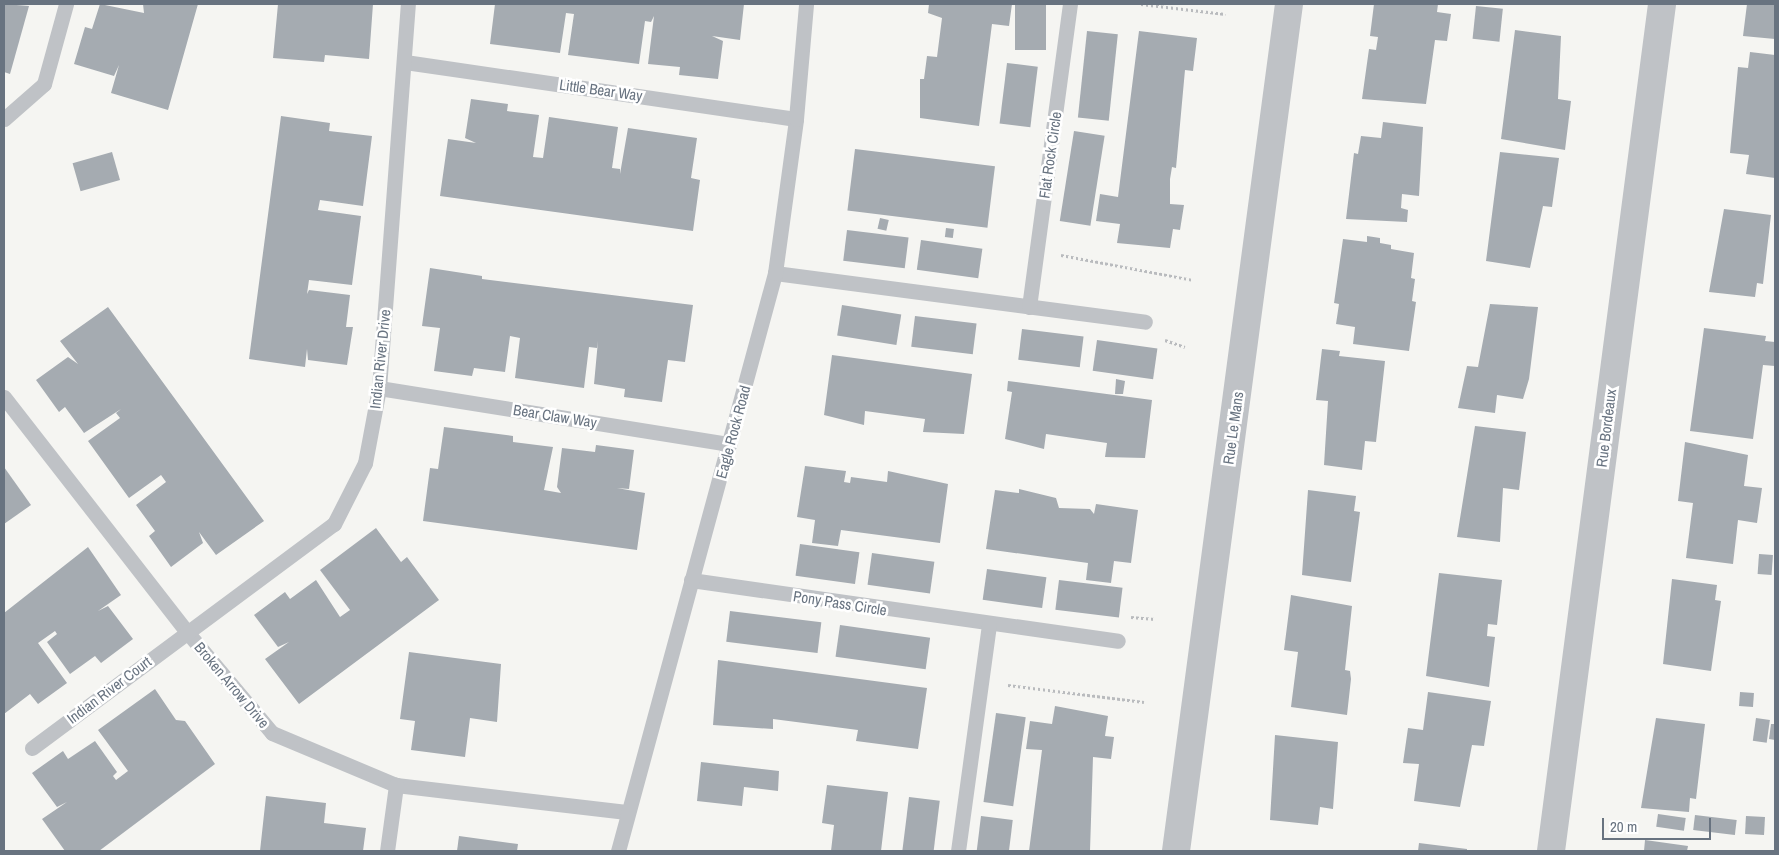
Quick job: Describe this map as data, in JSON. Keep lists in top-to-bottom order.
{
  "streets": {
    "street": ["Rue Le Mans", "Rue Bordeaux"],
    "lane": [
      "Little Bear Way",
      "Flat Rock Circle",
      "Indian River Drive",
      "Bear Claw Way",
      "Eagle Rock Road",
      "Pony Pass Circle",
      "Broken Arrow Drive",
      "Indian River Court"
    ]
  },
  "crossings": [
    ["Little Bear Way", "Indian River Drive"],
    ["Little Bear Way", "Eagle Rock Road"],
    ["Indian River Drive", "Bear Claw Way"],
    ["Indian River Drive", "Broken Arrow Drive"],
    ["Indian River Drive", "Indian River Court"],
    ["Bear Claw Way", "Eagle Rock Road"],
    ["Eagle Rock Road", "Pony Pass Circle"],
    ["Eagle Rock Road", "Broken Arrow Drive"],
    ["Broken Arrow Drive", "Indian River Court"]
  ],
  "scale_bar": "20 m"
}
